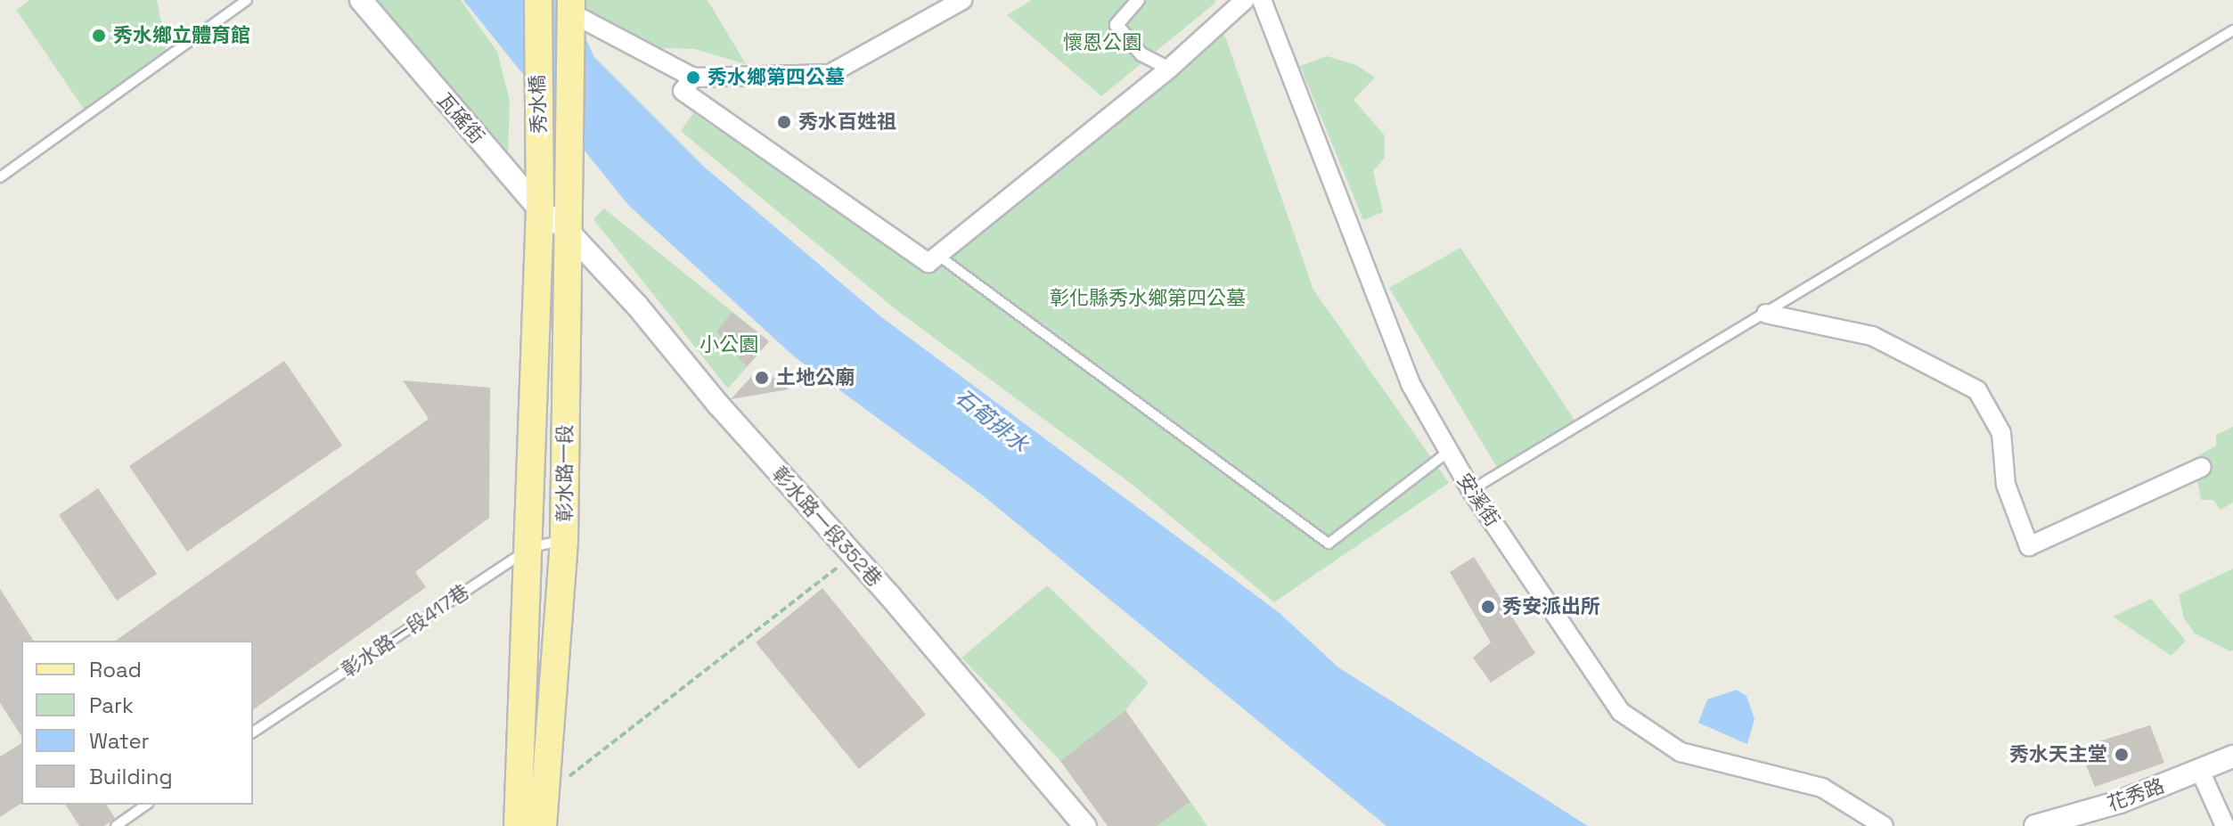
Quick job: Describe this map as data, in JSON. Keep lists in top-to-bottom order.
{
  "streets": {
    "main road": ["秀水橋", "彰水路一段"],
    "street": [
      "瓦磘街",
      "安溪街",
      "彰水路一段352巷",
      "花秀路"
    ],
    "lane": ["彰水路一段417巷"]
  },
  "crossings": [
    ["秀水橋", "瓦磘街"],
    ["秀水橋", "彰水路一段"],
    ["瓦磘街", "彰水路一段"],
    ["瓦磘街", "彰水路一段352巷"],
    ["彰水路一段", "彰水路一段352巷"],
    ["彰水路一段", "彰水路一段417巷"]
  ],
  "water": ["石筍排水"],
  "parks": ["懷恩公園", "彰化縣秀水鄉第四公墓", "小公園"],
  "places": [
    "秀水鄉立體育館",
    "秀水鄉第四公墓",
    "秀水百姓祖",
    "土地公廟",
    "秀安派出所",
    "秀水天主堂"
  ],
  "legend": [
    "Road",
    "Park",
    "Water",
    "Building"
  ]
}
